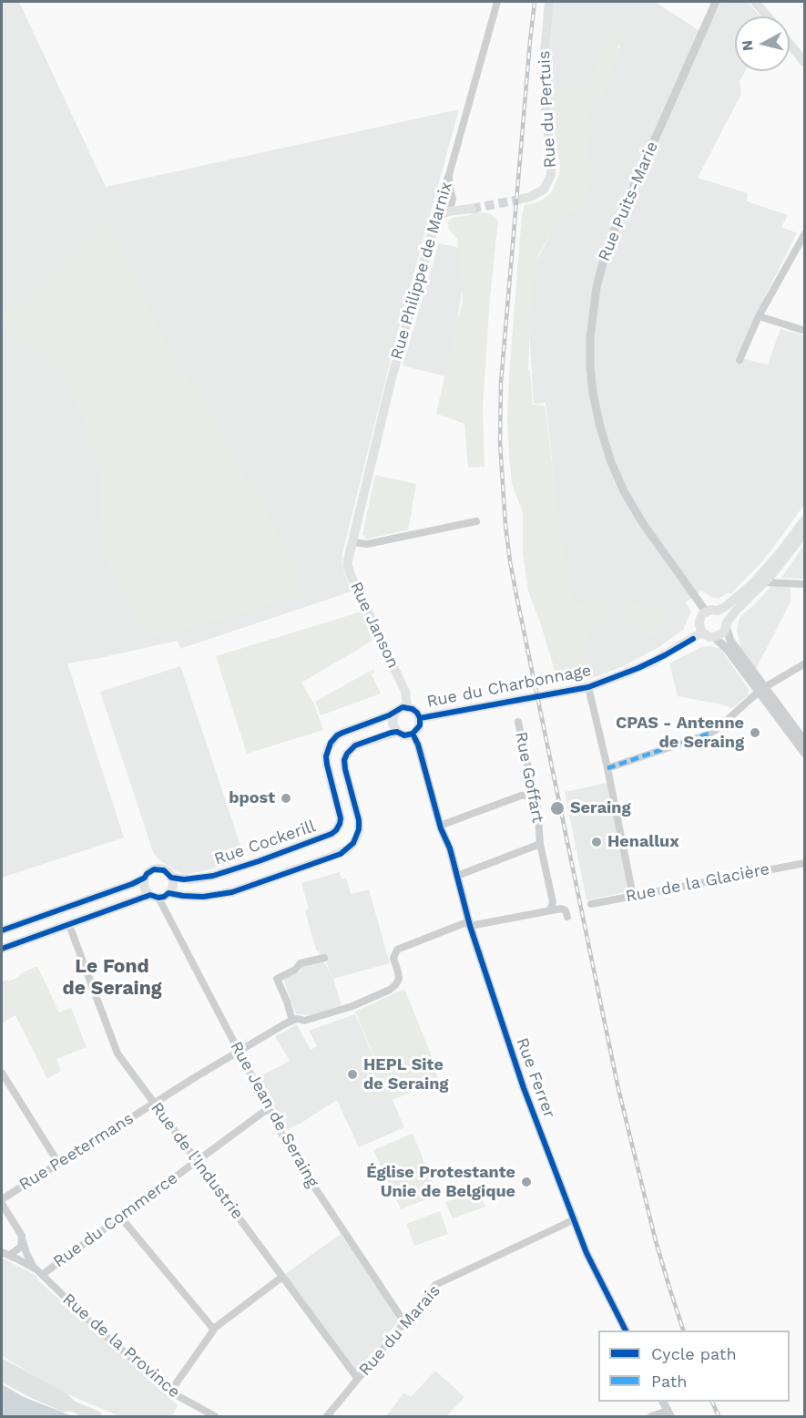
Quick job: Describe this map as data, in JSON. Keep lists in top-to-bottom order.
{
  "streets": {
    "main road": [
      "Rue du Pertuis",
      "Rue Philippe de Marnix",
      "Rue Janson",
      "Rue du Charbonnage",
      "Rue Cockerill"
    ],
    "street": [
      "Rue Puits-Marie",
      "Rue Goffart",
      "Rue de la Glacière",
      "Rue Ferrer",
      "Rue Jean de Seraing",
      "Rue Peetermans",
      "Rue de l'Industrie",
      "Rue du Commerce",
      "Rue du Marais",
      "Rue de la Province"
    ]
  },
  "crossings": [
    ["Rue Puits-Marie", "Rue du Charbonnage"],
    ["Rue Philippe de Marnix", "Rue Janson"],
    ["Rue Janson", "Rue du Charbonnage"],
    ["Rue Janson", "Rue Cockerill"],
    ["Rue du Charbonnage", "Rue Cockerill"],
    ["Rue Goffart", "Rue Ferrer"],
    ["Rue Cockerill", "Rue Jean de Seraing"],
    ["Rue Ferrer", "Rue Peetermans"],
    ["Rue Ferrer", "Rue du Marais"],
    ["Rue Jean de Seraing", "Rue Peetermans"],
    ["Rue Jean de Seraing", "Rue du Commerce"],
    ["Rue Jean de Seraing", "Rue du Marais"],
    ["Rue Peetermans", "Rue de l'Industrie"],
    ["Rue de l'Industrie", "Rue du Commerce"],
    ["Rue de l'Industrie", "Rue du Marais"],
    ["Rue du Commerce", "Rue de la Province"]
  ],
  "districts": ["Le Fond de Seraing"],
  "places": [
    "CPAS - Antenne de Seraing",
    "bpost",
    "Seraing",
    "Henallux",
    "HEPL Site de Seraing",
    "Église Protestante Unie de Belgique"
  ],
  "legend": ["Cycle path", "Path"],
  "north": "left"
}
